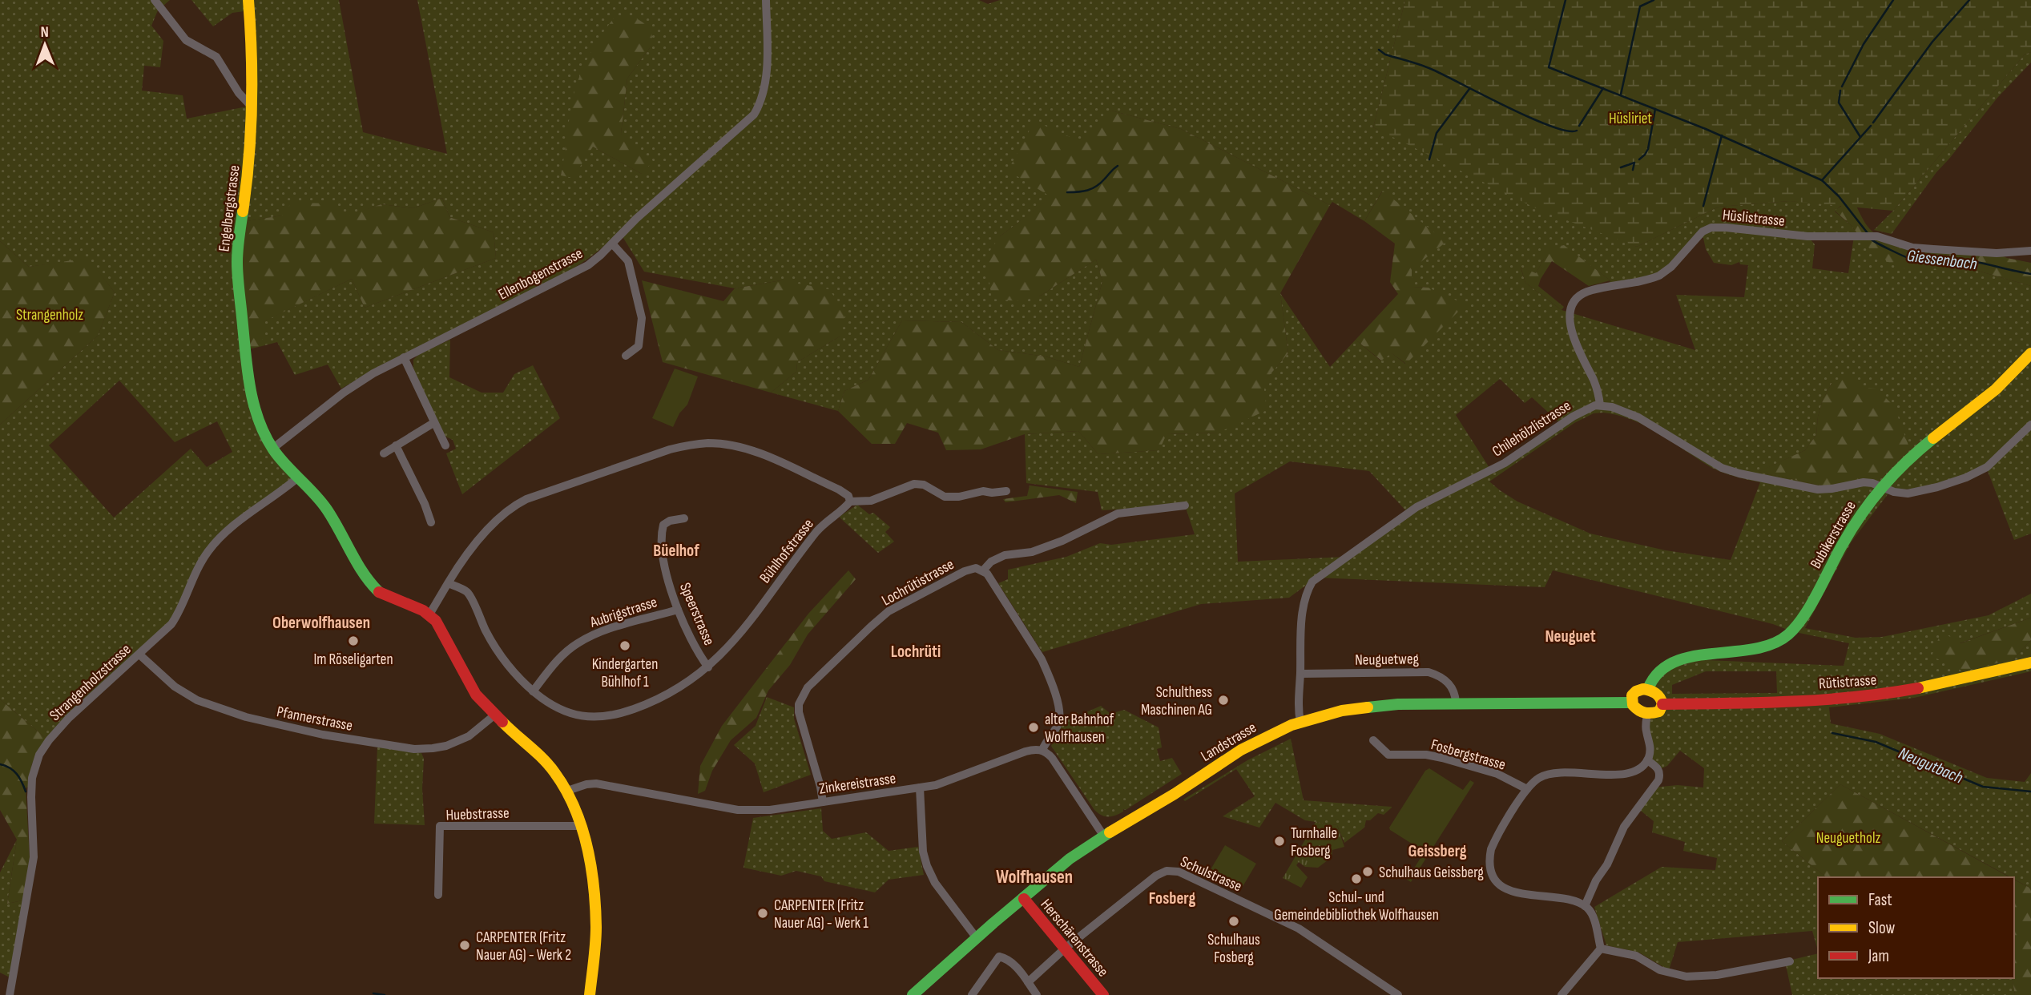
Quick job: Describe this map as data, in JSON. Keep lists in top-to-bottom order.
{
  "streets": {
    "street": [
      "Engelbergstrasse",
      "Hüslistrasse",
      "Ellenbogenstrasse",
      "Chilehölzlistrasse",
      "Bubikerstrasse",
      "Bühlhofstrasse",
      "Lochrütistrasse",
      "Aubrigstrasse",
      "Speerstrasse",
      "Neuguetweg",
      "Rütistrasse",
      "Strangenholzstrasse",
      "Pfannerstrasse",
      "Landstrasse",
      "Fosbergstrasse",
      "Zinkereistrasse",
      "Huebstrasse",
      "Schulstrasse",
      "Herschärenstrasse"
    ]
  },
  "crossings": [
    ["Engelbergstrasse", "Ellenbogenstrasse"],
    ["Engelbergstrasse", "Strangenholzstrasse"],
    ["Hüslistrasse", "Chilehölzlistrasse"],
    ["Chilehölzlistrasse", "Neuguetweg"],
    ["Chilehölzlistrasse", "Landstrasse"],
    ["Bubikerstrasse", "Rütistrasse"],
    ["Bubikerstrasse", "Landstrasse"],
    ["Bühlhofstrasse", "Aubrigstrasse"],
    ["Bühlhofstrasse", "Speerstrasse"],
    ["Lochrütistrasse", "Zinkereistrasse"],
    ["Aubrigstrasse", "Speerstrasse"],
    ["Neuguetweg", "Landstrasse"],
    ["Rütistrasse", "Landstrasse"],
    ["Strangenholzstrasse", "Pfannerstrasse"],
    ["Landstrasse", "Herschärenstrasse"],
    ["Schulstrasse", "Herschärenstrasse"]
  ],
  "districts": [
    "Büelhof",
    "Oberwolfhausen",
    "Neuguet",
    "Lochrüti",
    "Geissberg",
    "Wolfhausen",
    "Fosberg"
  ],
  "water": ["Giessenbach", "Neugutbach"],
  "parks": ["Hüsliriet", "Strangenholz", "Neuguetholz"],
  "places": [
    "Im Röseligarten",
    "Kindergarten Bühlhof 1",
    "Schulthess Maschinen AG",
    "alter Bahnhof Wolfhausen",
    "Turnhalle Fosberg",
    "Schulhaus Geissberg",
    "Schul- und Gemeindebibliothek Wolfhausen",
    "CARPENTER (Fritz Nauer AG) - Werk 1",
    "Schulhaus Fosberg",
    "CARPENTER (Fritz Nauer AG) - Werk 2"
  ],
  "legend": ["Fast", "Slow", "Jam"],
  "north": "top"
}
